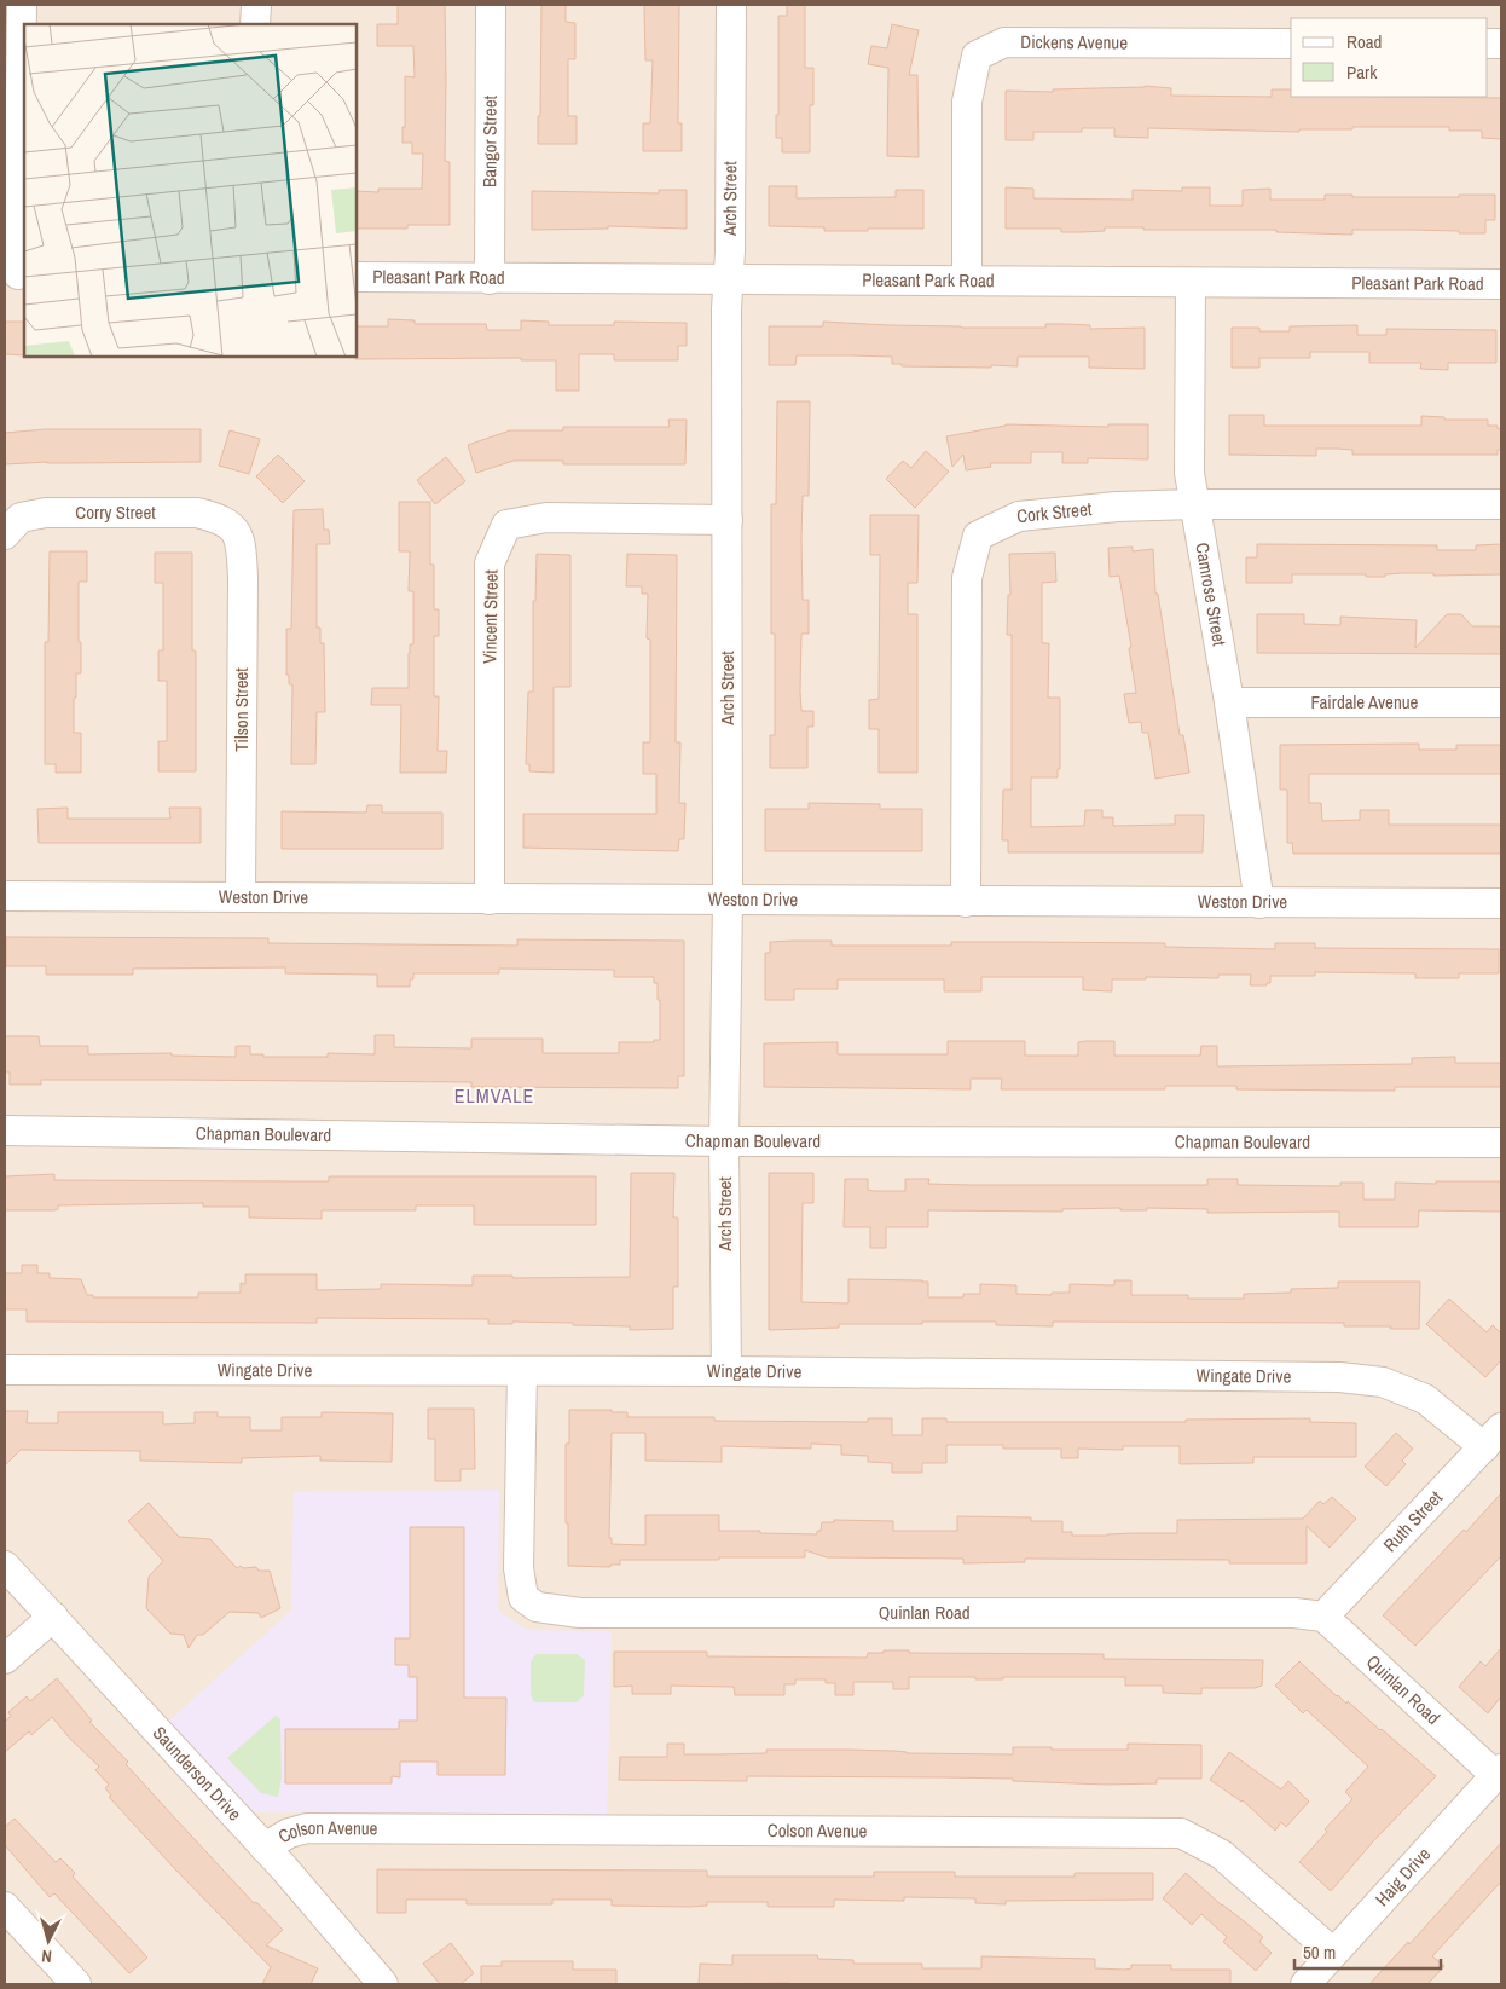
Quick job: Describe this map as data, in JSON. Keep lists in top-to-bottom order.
{
  "streets": {
    "street": [
      "Dickens Avenue",
      "Bangor Street",
      "Arch Street",
      "Pleasant Park Road",
      "Corry Street",
      "Cork Street",
      "Camrose Street",
      "Vincent Street",
      "Fairdale Avenue",
      "Tilson Street",
      "Weston Drive",
      "Chapman Boulevard",
      "Wingate Drive",
      "Ruth Street",
      "Quinlan Road",
      "Saunderson Drive",
      "Colson Avenue",
      "Haig Drive"
    ]
  },
  "crossings": [
    ["Dickens Avenue", "Pleasant Park Road"],
    ["Bangor Street", "Pleasant Park Road"],
    ["Arch Street", "Pleasant Park Road"],
    ["Arch Street", "Vincent Street"],
    ["Arch Street", "Weston Drive"],
    ["Arch Street", "Chapman Boulevard"],
    ["Arch Street", "Wingate Drive"],
    ["Pleasant Park Road", "Camrose Street"],
    ["Corry Street", "Tilson Street"],
    ["Cork Street", "Camrose Street"],
    ["Cork Street", "Weston Drive"],
    ["Camrose Street", "Fairdale Avenue"],
    ["Camrose Street", "Weston Drive"],
    ["Vincent Street", "Weston Drive"],
    ["Tilson Street", "Weston Drive"],
    ["Wingate Drive", "Ruth Street"],
    ["Wingate Drive", "Quinlan Road"],
    ["Ruth Street", "Quinlan Road"],
    ["Quinlan Road", "Haig Drive"],
    ["Saunderson Drive", "Colson Avenue"],
    ["Colson Avenue", "Haig Drive"]
  ],
  "districts": ["ELMVALE"],
  "legend": ["Road", "Park"],
  "scale_bar": "50 m",
  "north": "bottom"
}
